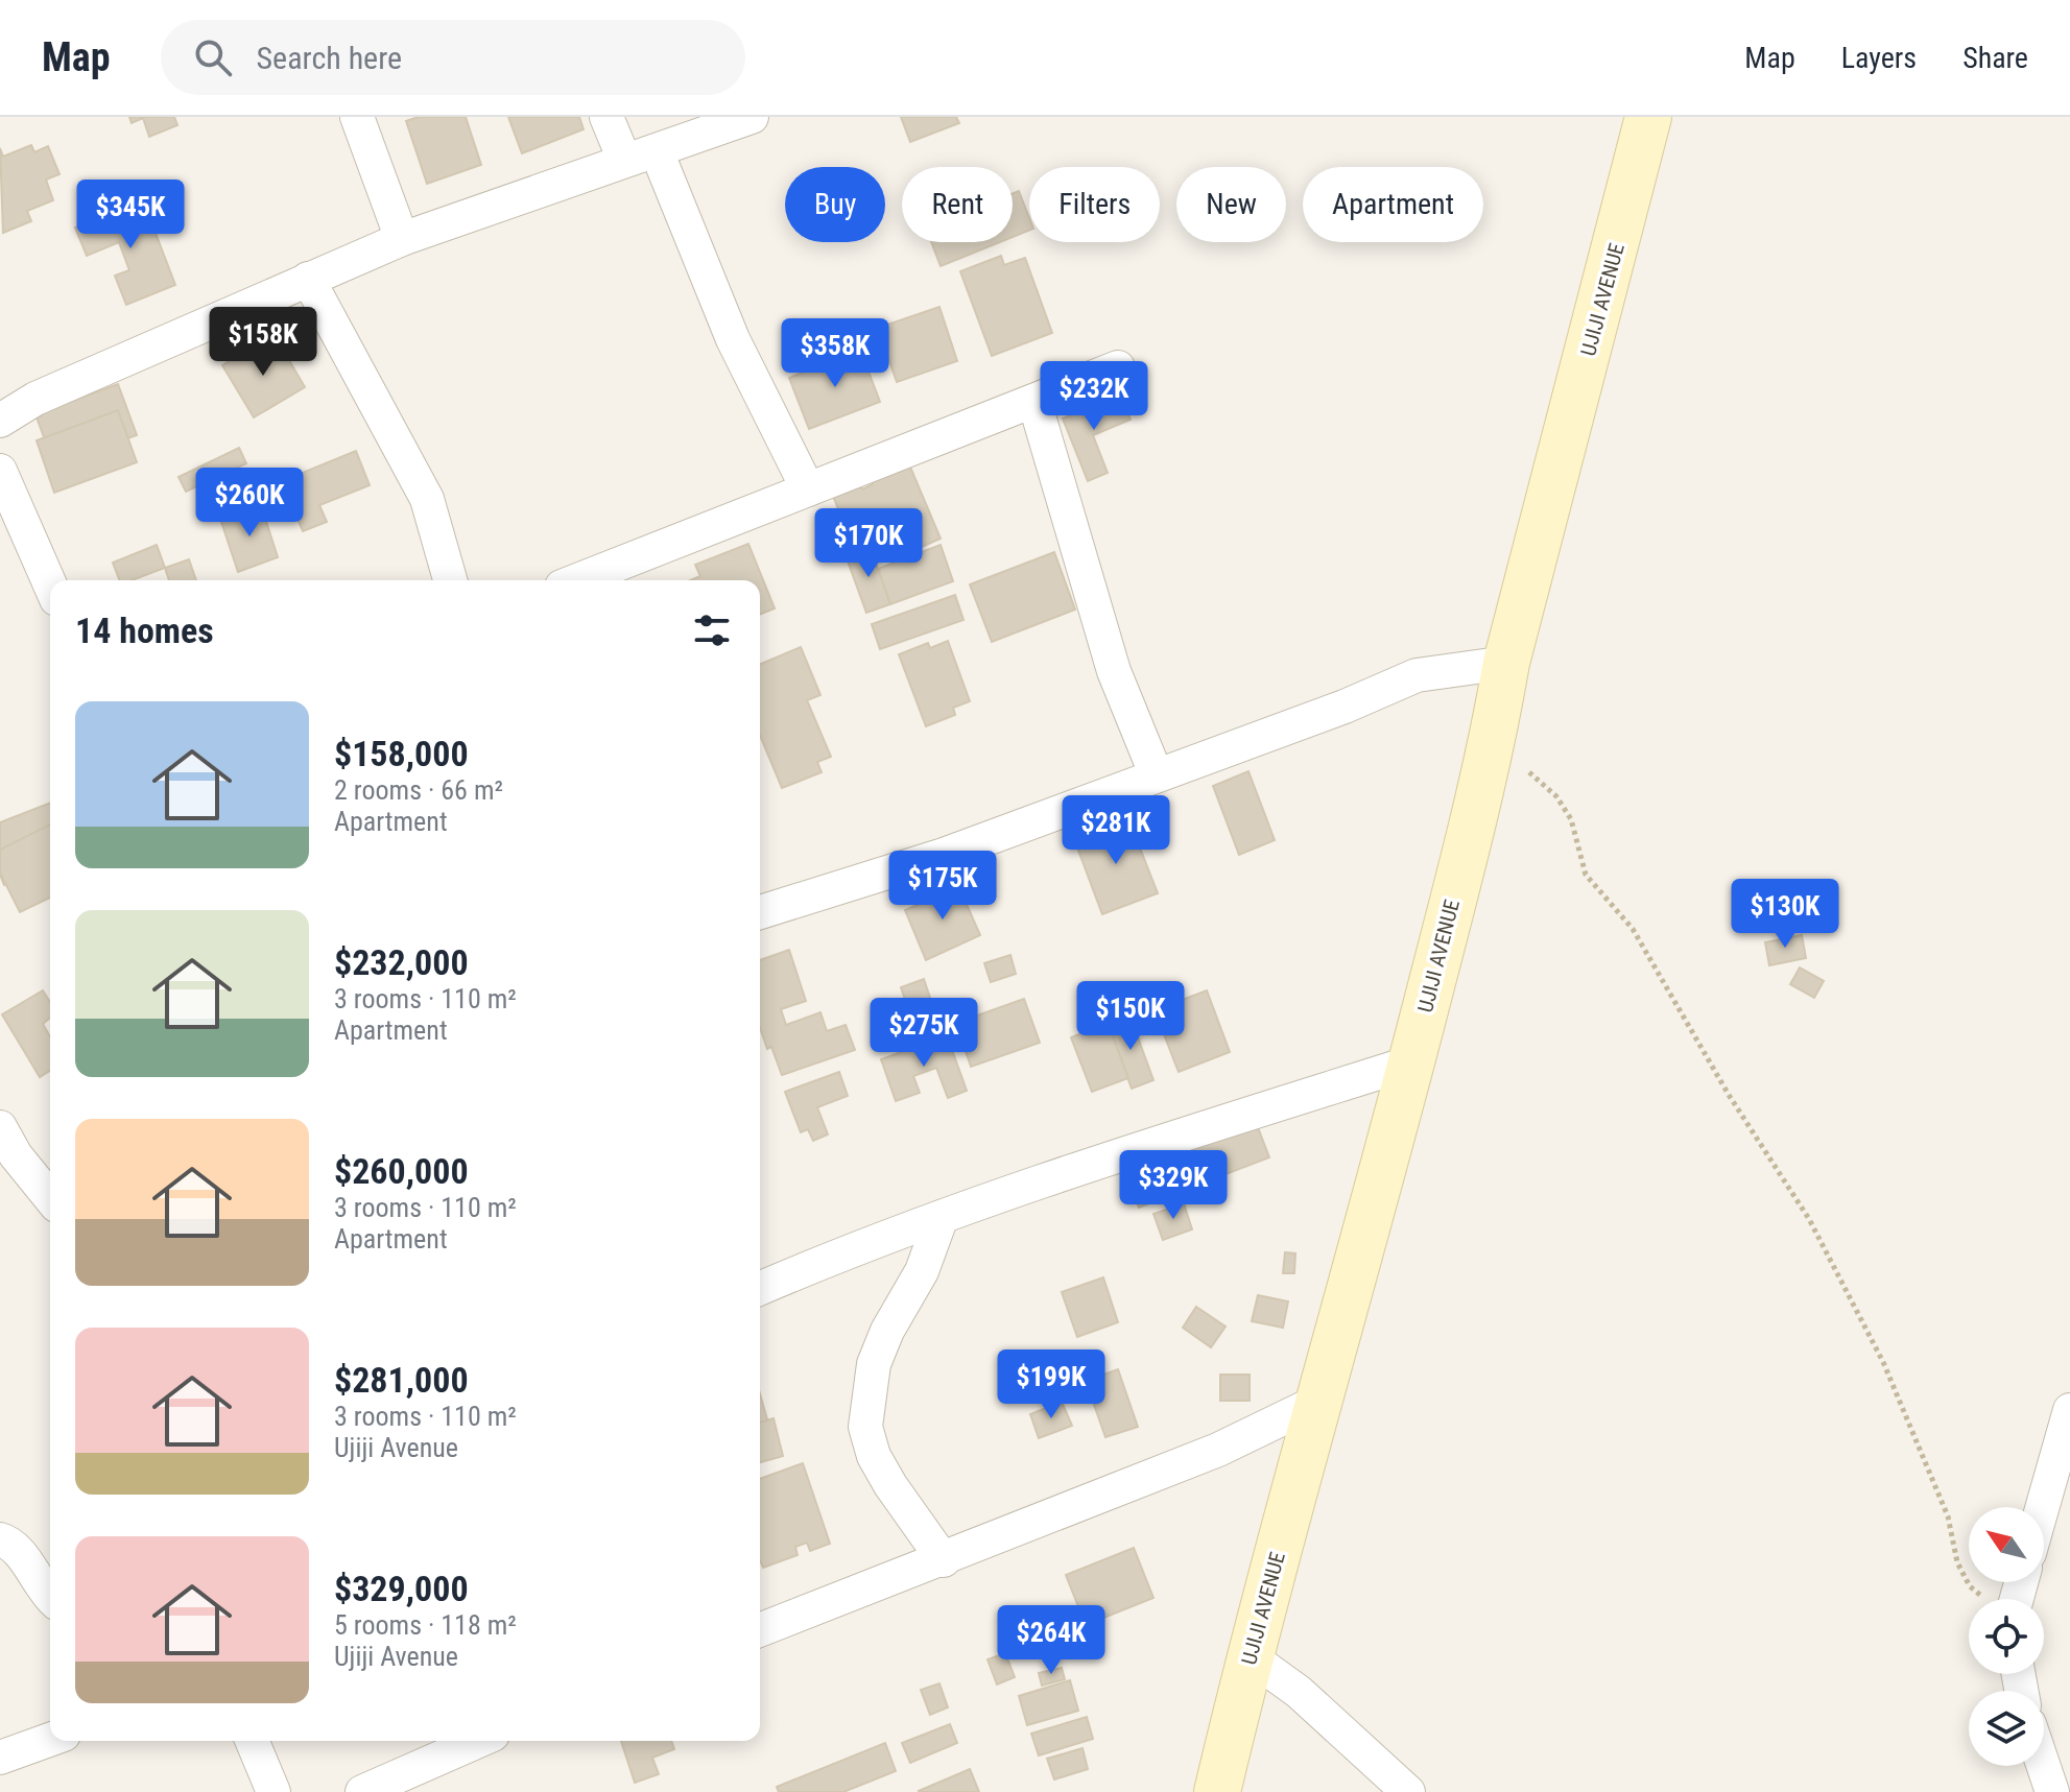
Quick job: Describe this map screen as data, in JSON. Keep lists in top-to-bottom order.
{
  "streets": {
    "main road": ["UJIJI AVENUE"]
  },
  "north": "top left",
  "page": {
    "header": "Map",
    "search": "Search here",
    "nav": ["Map", "Layers", "Share"],
    "chip": [
      "Buy",
      "Rent",
      "Filters",
      "New",
      "Apartment"
    ],
    "price": [
      "$345K",
      "$158K",
      "$358K",
      "$232K",
      "$260K",
      "$170K",
      "$281K",
      "$175K",
      "$130K",
      "$150K",
      "$275K",
      "$329K",
      "$199K",
      "$264K"
    ],
    "heading": "14 homes",
    "list": [
      {
        "name": "$158,000",
        "note": "2 rooms · 66 m² · Apartment"
      },
      {
        "name": "$232,000",
        "note": "3 rooms · 110 m² · Apartment"
      },
      {
        "name": "$260,000",
        "note": "3 rooms · 110 m² · Apartment"
      },
      {
        "name": "$281,000",
        "note": "3 rooms · 110 m² · Ujiji Avenue"
      },
      {
        "name": "$329,000",
        "note": "5 rooms · 118 m² · Ujiji Avenue"
      }
    ]
  }
}
